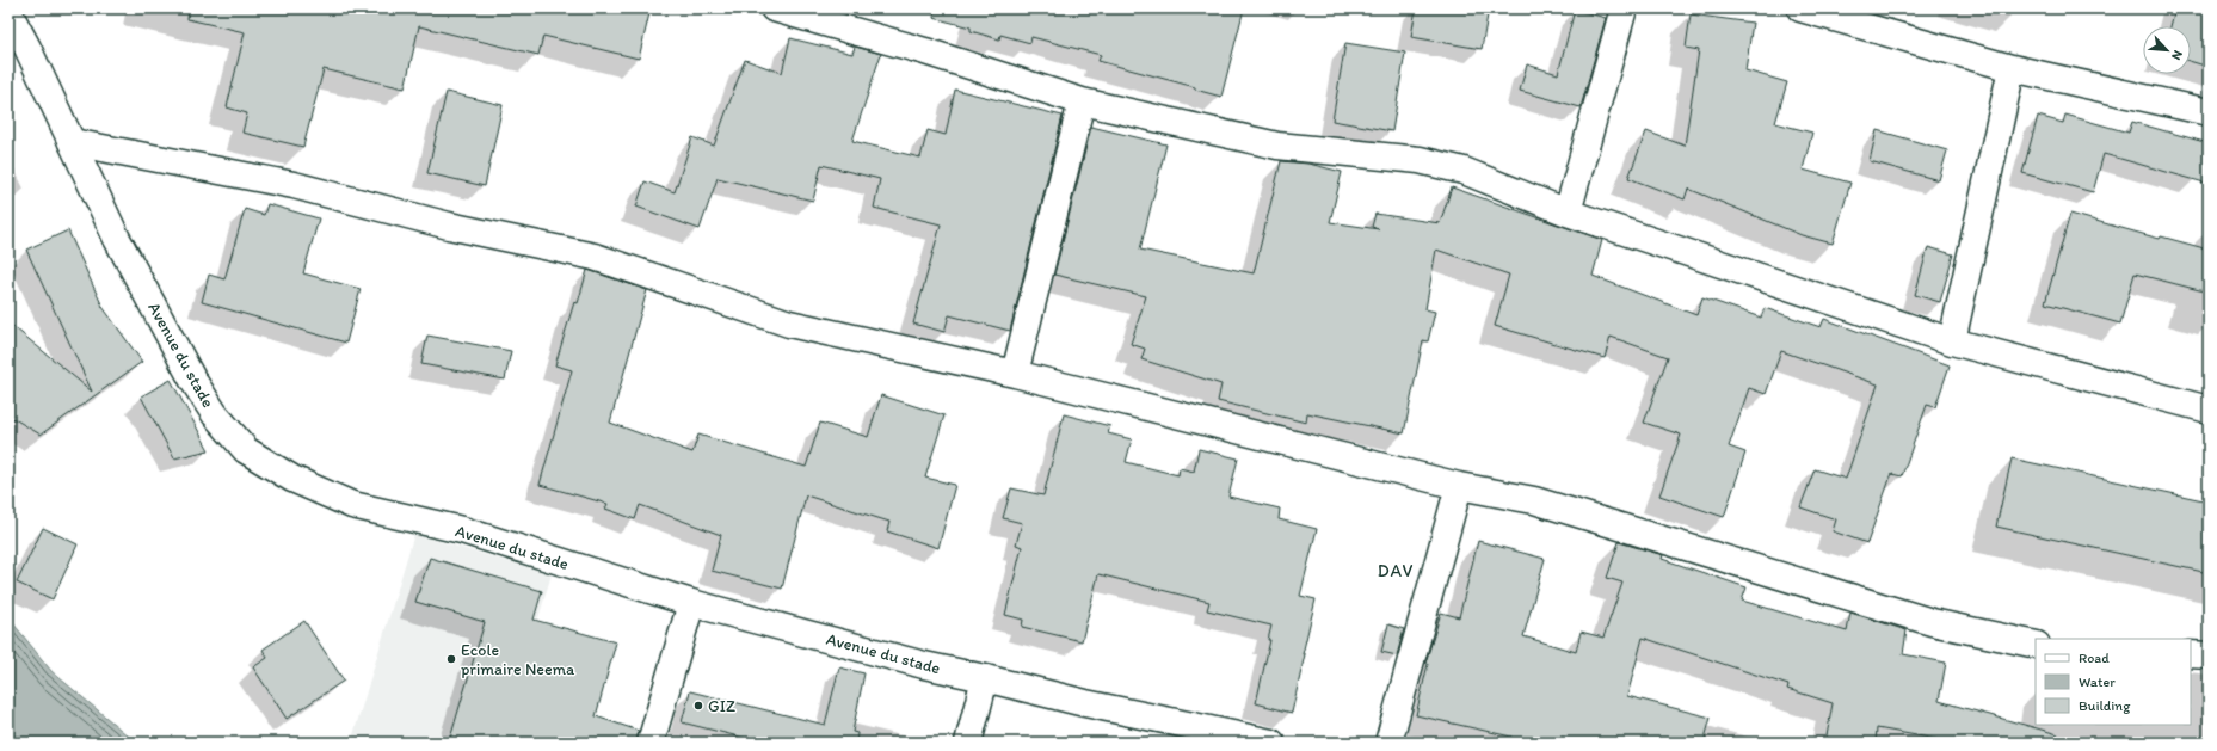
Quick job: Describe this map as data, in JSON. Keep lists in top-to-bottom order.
{
  "streets": {
    "street": ["Avenue du stade"]
  },
  "districts": ["DAV"],
  "places": ["Ecole primaire Neema", "GIZ"],
  "legend": ["Road", "Water", "Building"],
  "north": "bottom right"
}
